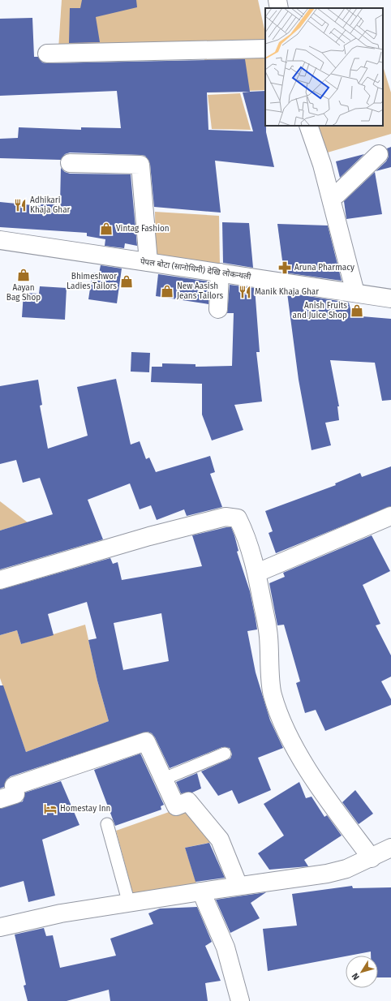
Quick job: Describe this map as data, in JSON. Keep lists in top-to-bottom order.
{
  "streets": {
    "street": ["पेपल बोटा (सानोथिमी) देखि लोकन्थली"]
  },
  "places": {
    "restaurant": ["Adhikari Khaja Ghar", "Manik Khaja Ghar"],
    "shop": [
      "Vintag Fashion",
      "Aayan Bag Shop",
      "Bhimeshwor Ladies Tailors",
      "New Aasish Jeans Tailors",
      "Anish Fruits and Juice Shop"
    ],
    "pharmacy": ["Aruna Pharmacy"],
    "hotel": ["Homestay Inn"]
  },
  "north": "bottom left"
}
